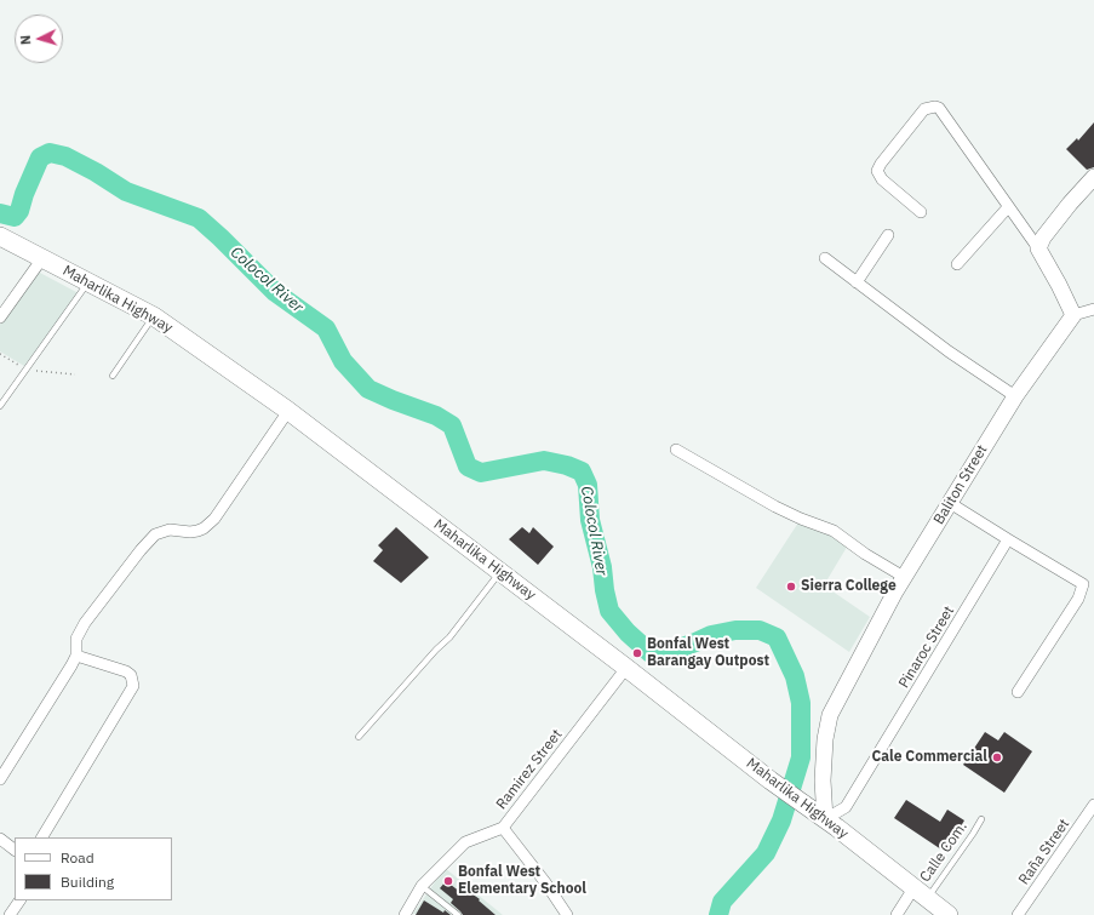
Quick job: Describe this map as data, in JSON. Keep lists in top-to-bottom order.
{
  "streets": {
    "main road": ["Maharlika Highway"],
    "street": [
      "Baliton Street",
      "Pinaroc Street",
      "Ramirez Street",
      "Raña Street"
    ],
    "lane": ["Calle Com."]
  },
  "crossings": [
    ["Maharlika Highway", "Baliton Street"],
    ["Maharlika Highway", "Pinaroc Street"],
    ["Maharlika Highway", "Ramirez Street"],
    ["Maharlika Highway", "Calle Com."],
    ["Baliton Street", "Pinaroc Street"]
  ],
  "water": ["Colocol River"],
  "places": [
    "Sierra College",
    "Bonfal West Barangay Outpost",
    "Cale Commercial",
    "Bonfal West Elementary School"
  ],
  "legend": ["Road", "Building"],
  "north": "left"
}
